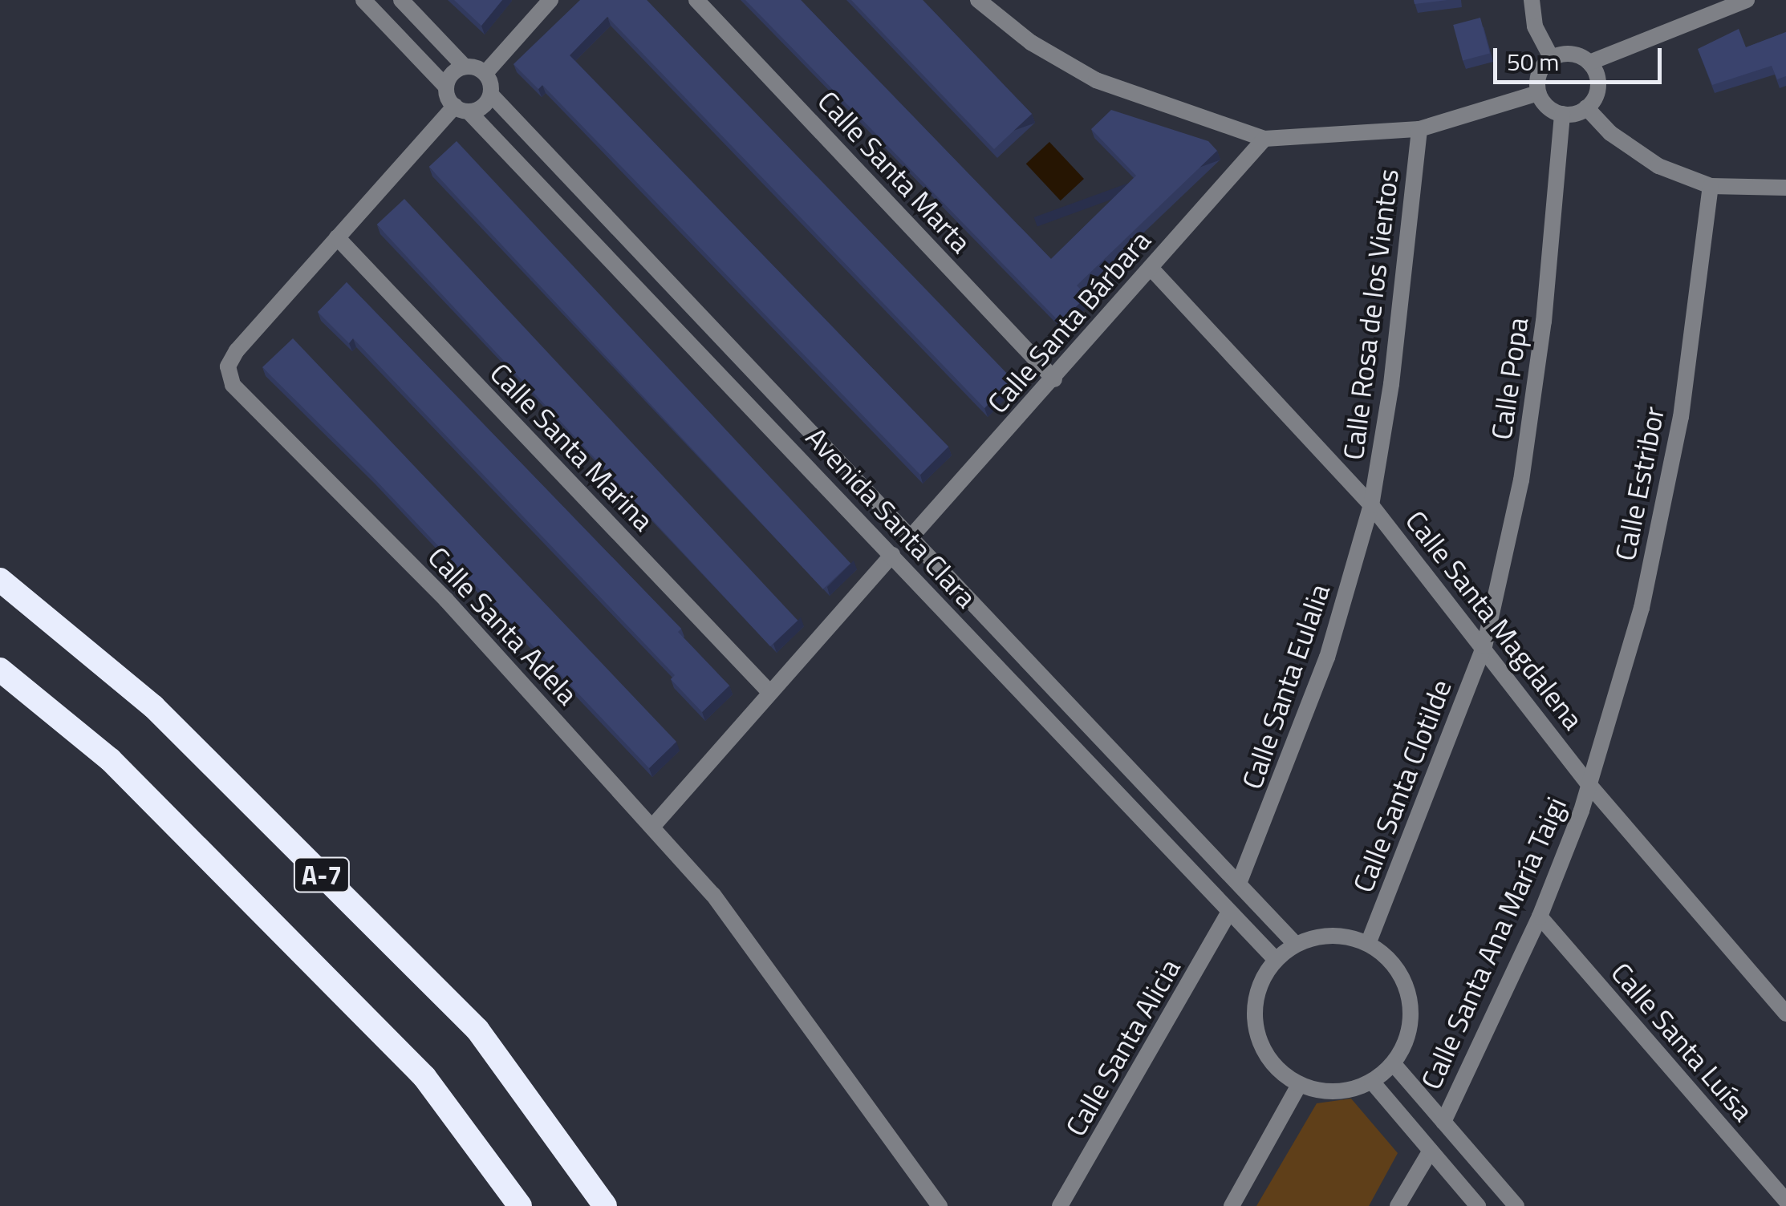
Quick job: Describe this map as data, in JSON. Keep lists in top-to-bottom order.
{
  "streets": {
    "highway": ["A-7"],
    "street": [
      "Calle Santa Marta",
      "Calle Rosa de los Vientos",
      "Calle Santa Bárbara",
      "Calle Popa",
      "Calle Santa Marina",
      "Calle Estribor",
      "Avenida Santa Clara",
      "Calle Santa Magdalena",
      "Calle Santa Adela",
      "Calle Santa Eulalia",
      "Calle Santa Clotilde",
      "Calle Santa Ana María Taigi",
      "Calle Santa Luísa",
      "Calle Santa Alicia"
    ]
  },
  "crossings": [
    ["Calle Santa Marta", "Calle Santa Bárbara"],
    ["Calle Rosa de los Vientos", "Calle Santa Magdalena"],
    ["Calle Rosa de los Vientos", "Calle Santa Eulalia"],
    ["Calle Santa Bárbara", "Avenida Santa Clara"],
    ["Calle Santa Bárbara", "Calle Santa Magdalena"],
    ["Calle Popa", "Calle Santa Magdalena"],
    ["Calle Popa", "Calle Santa Clotilde"],
    ["Calle Santa Marina", "Calle Santa Adela"],
    ["Calle Estribor", "Calle Santa Magdalena"],
    ["Calle Estribor", "Calle Santa Ana María Taigi"],
    ["Avenida Santa Clara", "Calle Santa Adela"],
    ["Avenida Santa Clara", "Calle Santa Eulalia"],
    ["Avenida Santa Clara", "Calle Santa Clotilde"],
    ["Avenida Santa Clara", "Calle Santa Alicia"],
    ["Calle Santa Magdalena", "Calle Santa Eulalia"],
    ["Calle Santa Magdalena", "Calle Santa Clotilde"],
    ["Calle Santa Magdalena", "Calle Santa Ana María Taigi"],
    ["Calle Santa Ana María Taigi", "Calle Santa Luísa"]
  ],
  "scale_bar": "50 m"
}
